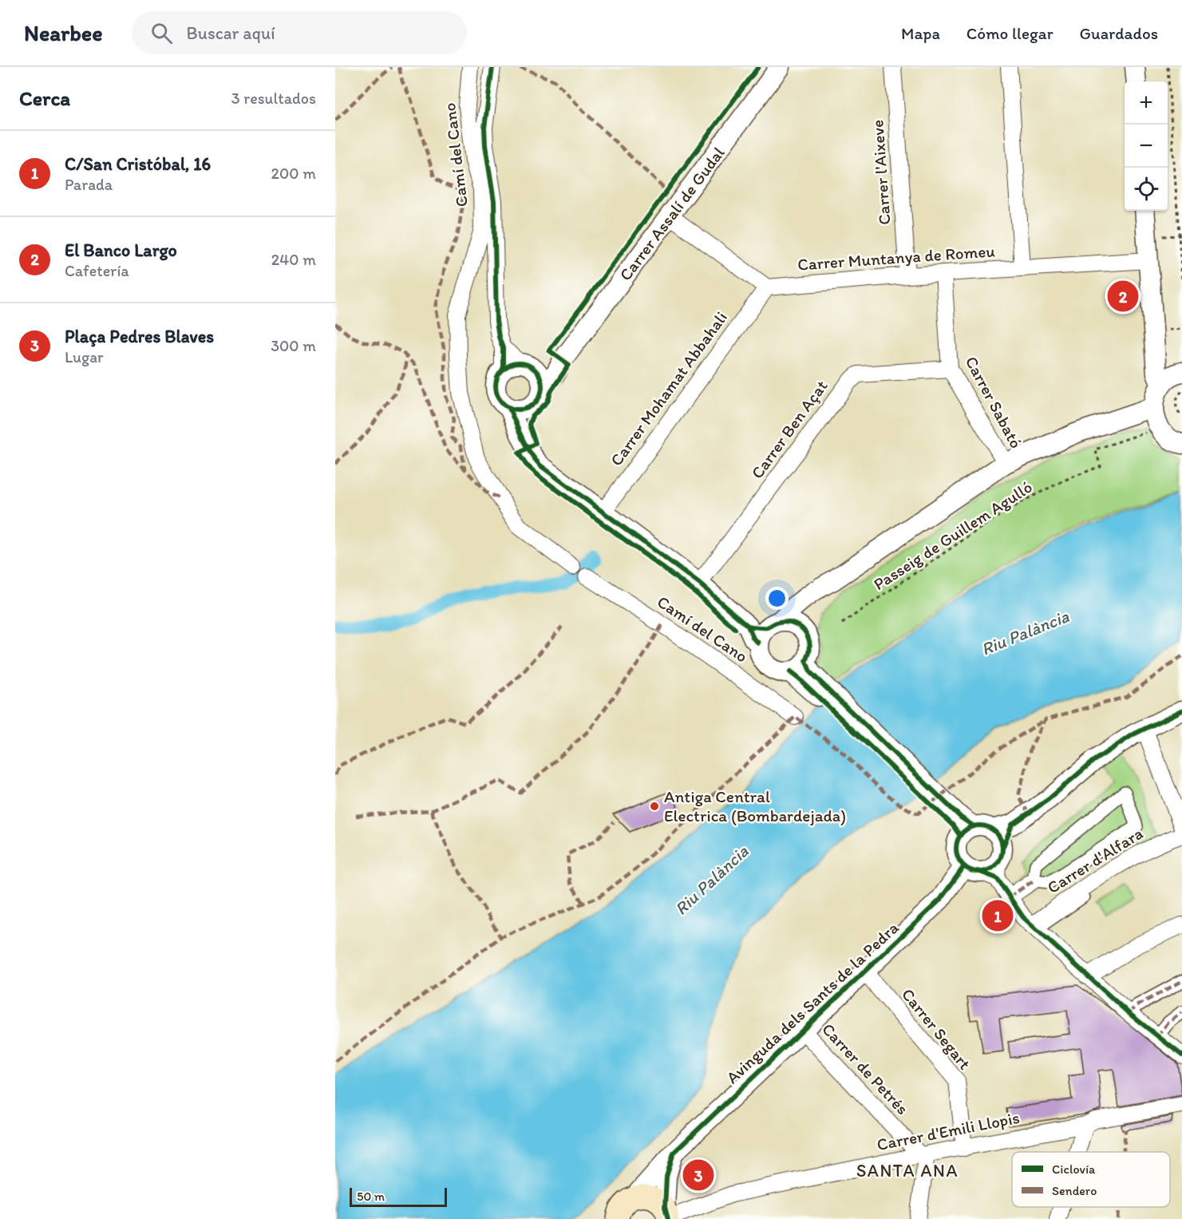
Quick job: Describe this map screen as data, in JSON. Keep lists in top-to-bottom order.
{
  "streets": {
    "street": [
      "Camí del Cano",
      "Carrer l'Aixeve",
      "Carrer Assalí de Gudal",
      "Carrer Muntanya de Romeu",
      "Carrer Mohamat Abbahali",
      "Carrer Sabató",
      "Carrer Ben Açat",
      "Carrer d'Alfara",
      "Avinguda dels Sants de la Pedra",
      "Carrer Segart",
      "Carrer de Petrés",
      "Carrer d'Emili Llopis"
    ],
    "path": ["Passeig de Guillem Agulló"]
  },
  "crossings": [
    ["Carrer l'Aixeve", "Carrer Muntanya de Romeu"],
    ["Carrer Muntanya de Romeu", "Carrer Mohamat Abbahali"],
    ["Carrer Muntanya de Romeu", "Carrer Sabató"],
    ["Carrer Sabató", "Carrer Ben Açat"],
    ["Avinguda dels Sants de la Pedra", "Carrer Segart"],
    ["Avinguda dels Sants de la Pedra", "Carrer de Petrés"],
    ["Carrer Segart", "Carrer d'Emili Llopis"],
    ["Carrer de Petrés", "Carrer d'Emili Llopis"]
  ],
  "districts": ["SANTA ANA"],
  "water": ["Riu Palància"],
  "places": ["Antiga Central Electrica (Bombardejada)"],
  "legend": ["Ciclovía", "Sendero"],
  "scale_bar": "50 m",
  "page": {
    "header": "Nearbee",
    "search": "Buscar aquí",
    "nav": ["Mapa", "Cómo llegar", "Guardados"],
    "heading": ["Cerca", "3 resultados"],
    "map_buttons": ["+", "−"],
    "list": [
      {
        "mark": "1",
        "name": "C/San Cristóbal, 16",
        "note": "Parada",
        "value": "200 m"
      },
      {
        "mark": "2",
        "name": "El Banco Largo",
        "note": "Cafetería",
        "value": "240 m"
      },
      {
        "mark": "3",
        "name": "Plaça Pedres Blaves",
        "note": "Lugar",
        "value": "300 m"
      }
    ],
    "pins": ["2", "1", "3"],
    "scale": "50 m"
  }
}
